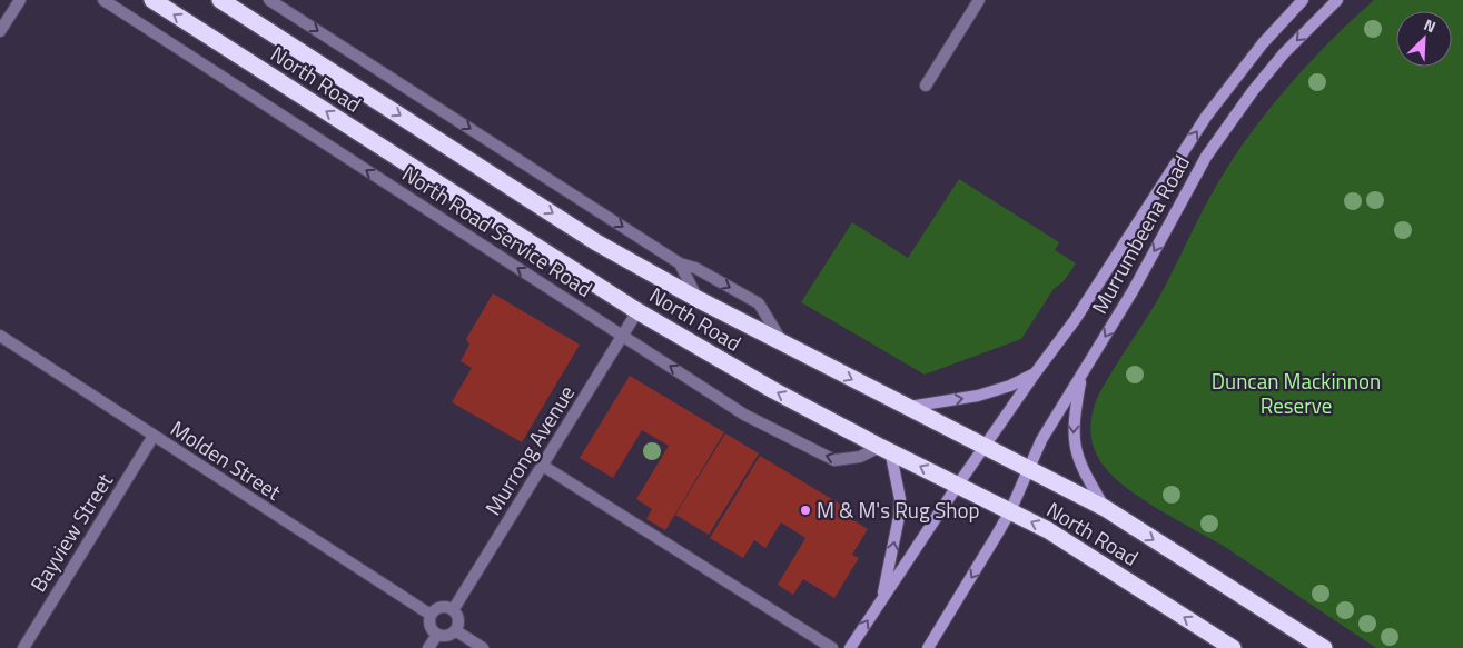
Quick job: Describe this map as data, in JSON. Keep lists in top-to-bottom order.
{
  "streets": {
    "highway": ["North Road"],
    "main road": ["Murrumbeena Road"],
    "street": [
      "North Road Service Road",
      "Murrong Avenue",
      "Molden Street",
      "Bayview Street"
    ]
  },
  "crossings": [
    ["North Road", "North Road Service Road"],
    ["North Road", "Murrumbeena Road"],
    ["North Road", "Murrong Avenue"],
    ["North Road Service Road", "Murrong Avenue"],
    ["Murrong Avenue", "Molden Street"],
    ["Molden Street", "Bayview Street"]
  ],
  "parks": ["Duncan Mackinnon Reserve"],
  "places": ["M & M's Rug Shop"],
  "north": "top right"
}
